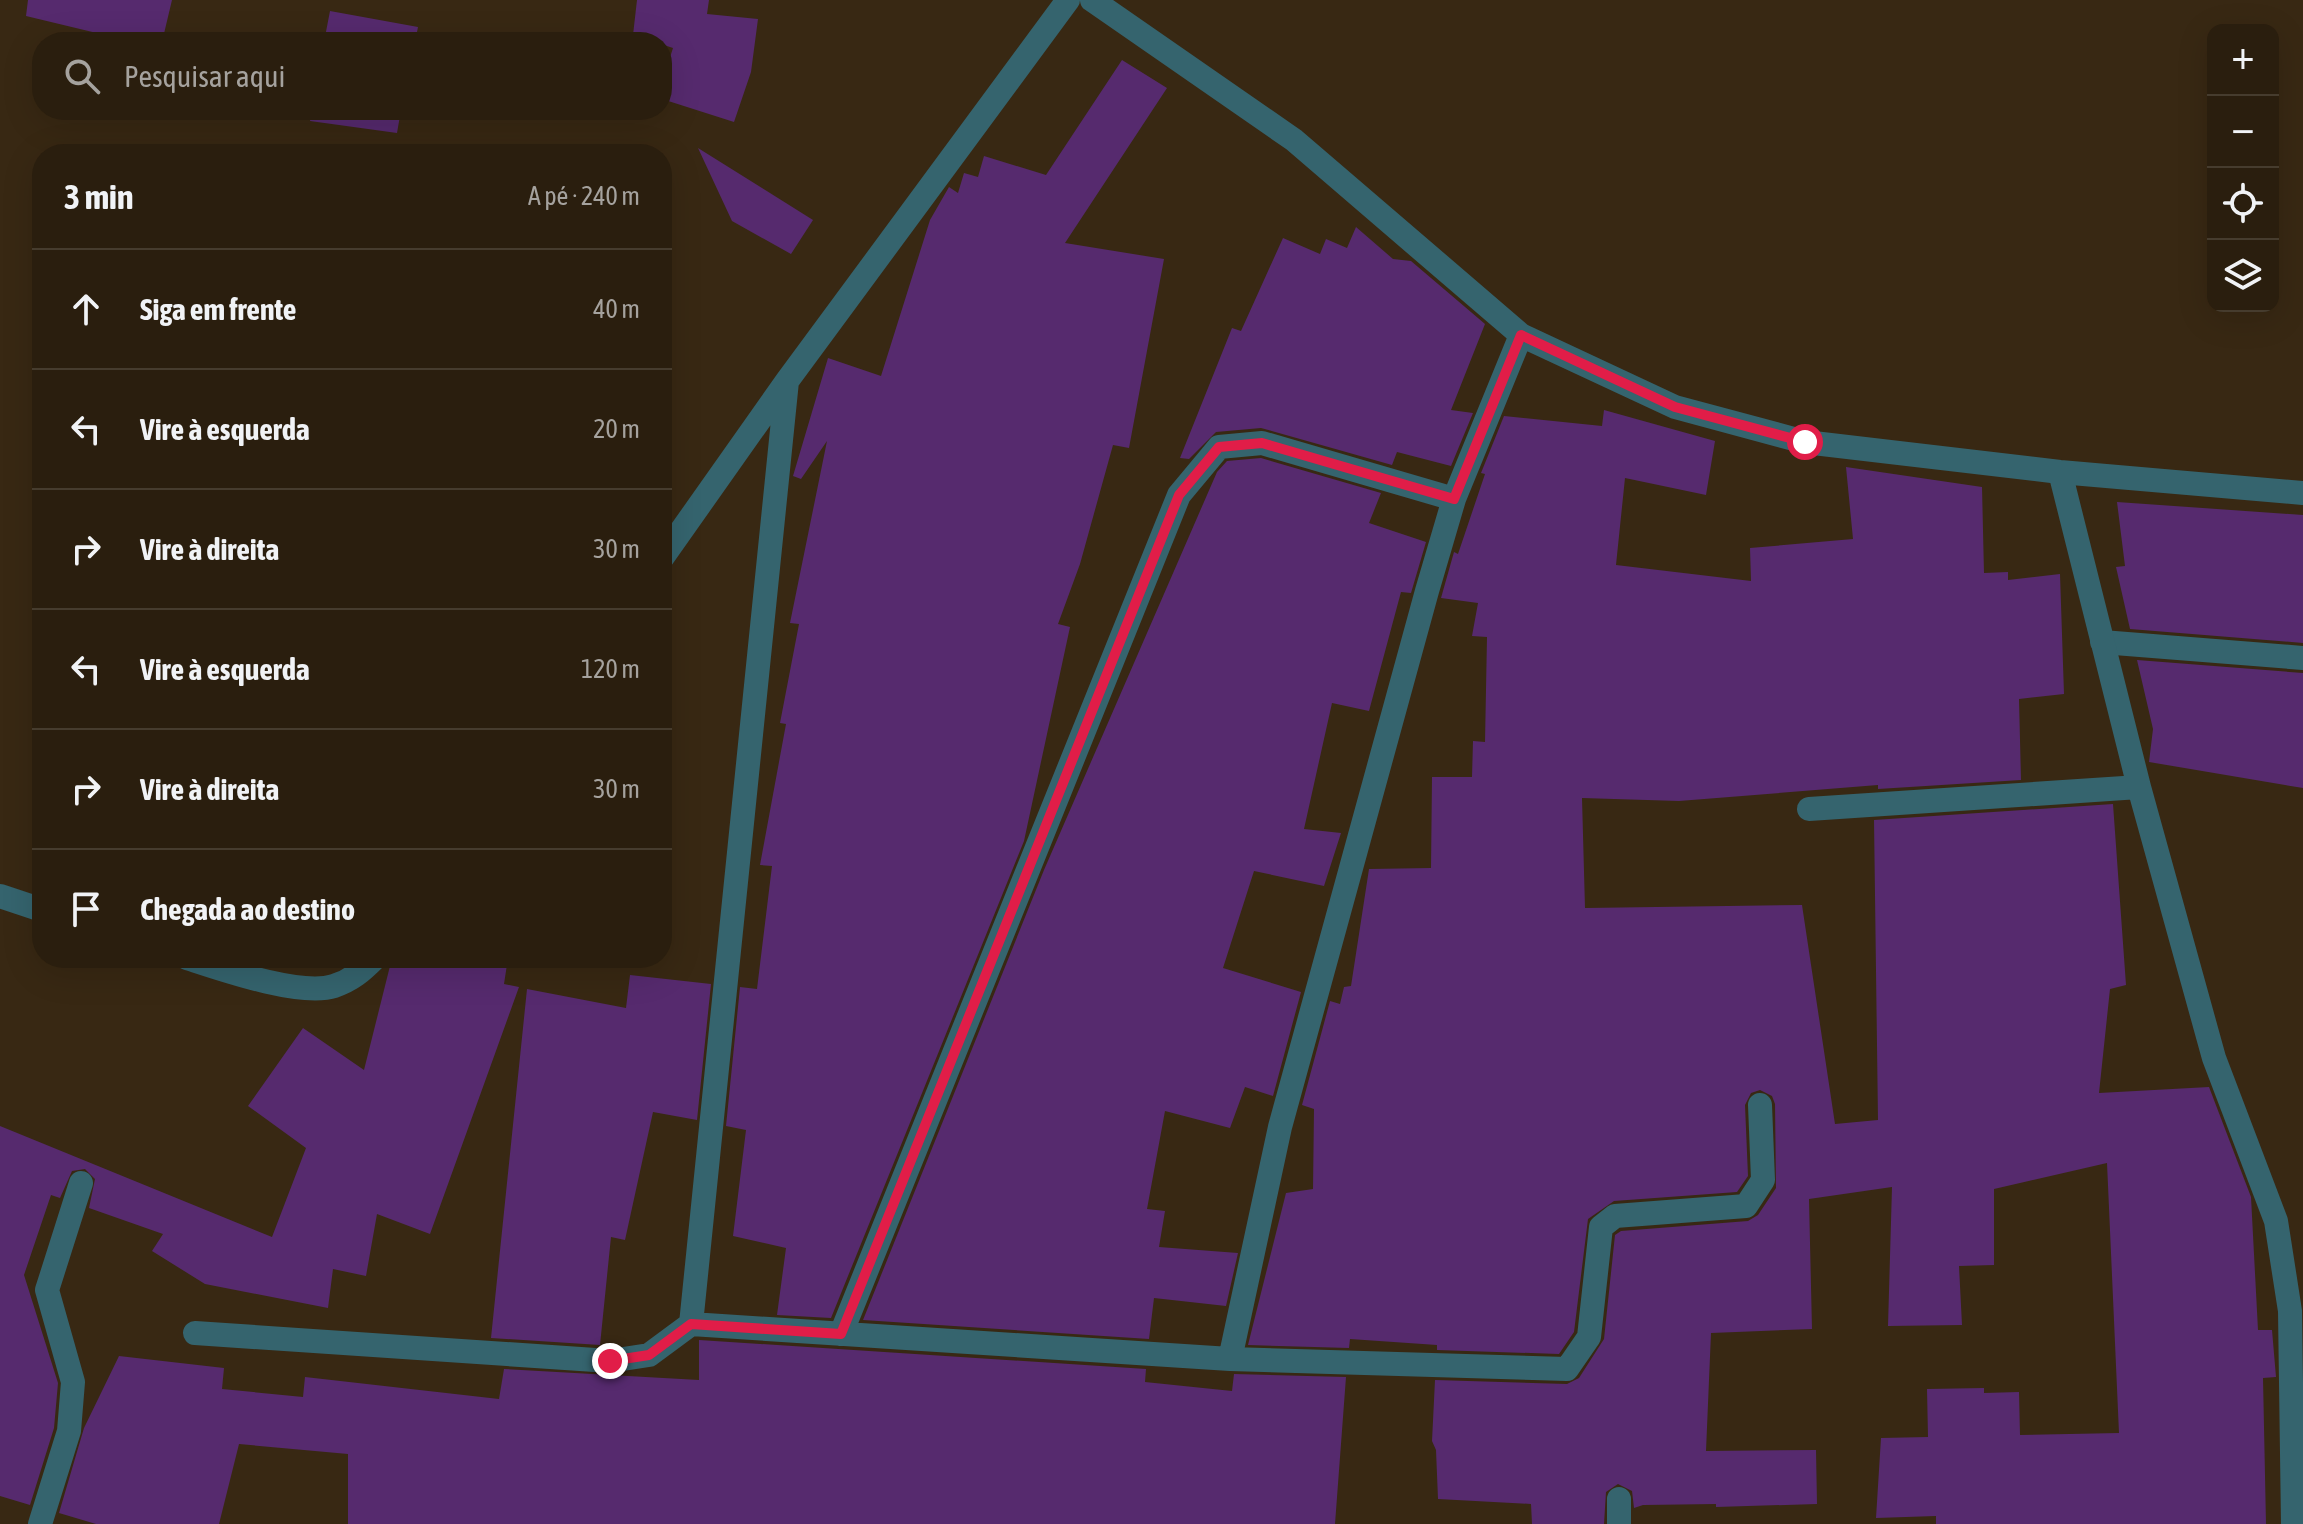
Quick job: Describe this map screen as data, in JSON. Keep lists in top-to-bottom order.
{
  "page": {
    "map_buttons": ["+", "−"],
    "search": "Pesquisar aqui",
    "heading": ["3 min", "A pé · 240 m"],
    "list": [
      ["Siga em frente", "40 m"],
      ["Vire à esquerda", "20 m"],
      ["Vire à direita", "30 m"],
      ["Vire à esquerda", "120 m"],
      ["Vire à direita", "30 m"],
      "Chegada ao destino"
    ]
  }
}
